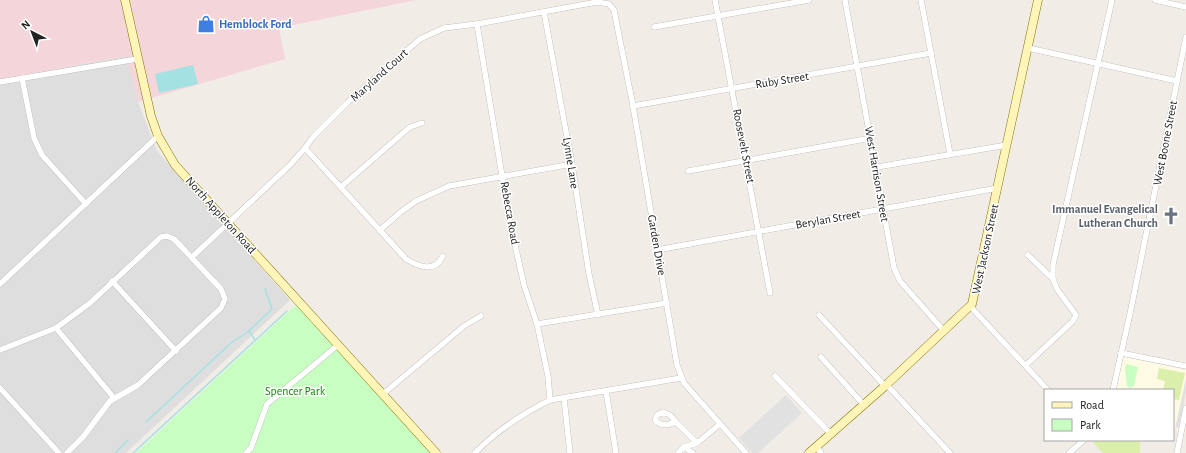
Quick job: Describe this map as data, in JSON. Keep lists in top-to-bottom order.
{
  "streets": {
    "main road": ["North Appleton Road", "West Jackson Street"],
    "street": [
      "Maryland Court",
      "Ruby Street",
      "West Boone Street",
      "Roosevelt Street",
      "Lynne Lane",
      "West Harrison Street",
      "Rebecca Road",
      "Berylan Street",
      "Garden Drive"
    ]
  },
  "crossings": [
    ["Maryland Court", "Lynne Lane"],
    ["Maryland Court", "Rebecca Road"],
    ["Maryland Court", "North Appleton Road"],
    ["Maryland Court", "Garden Drive"],
    ["Ruby Street", "Roosevelt Street"],
    ["Ruby Street", "West Harrison Street"],
    ["Ruby Street", "Garden Drive"],
    ["Roosevelt Street", "Berylan Street"],
    ["West Harrison Street", "Berylan Street"],
    ["West Harrison Street", "West Jackson Street"],
    ["Berylan Street", "Garden Drive"],
    ["Berylan Street", "West Jackson Street"]
  ],
  "parks": ["Spencer Park"],
  "places": {
    "shop": ["Hemblock Ford"],
    "church": ["Immanuel Evangelical Lutheran Church"]
  },
  "legend": ["Road", "Park"],
  "north": "top left"
}
